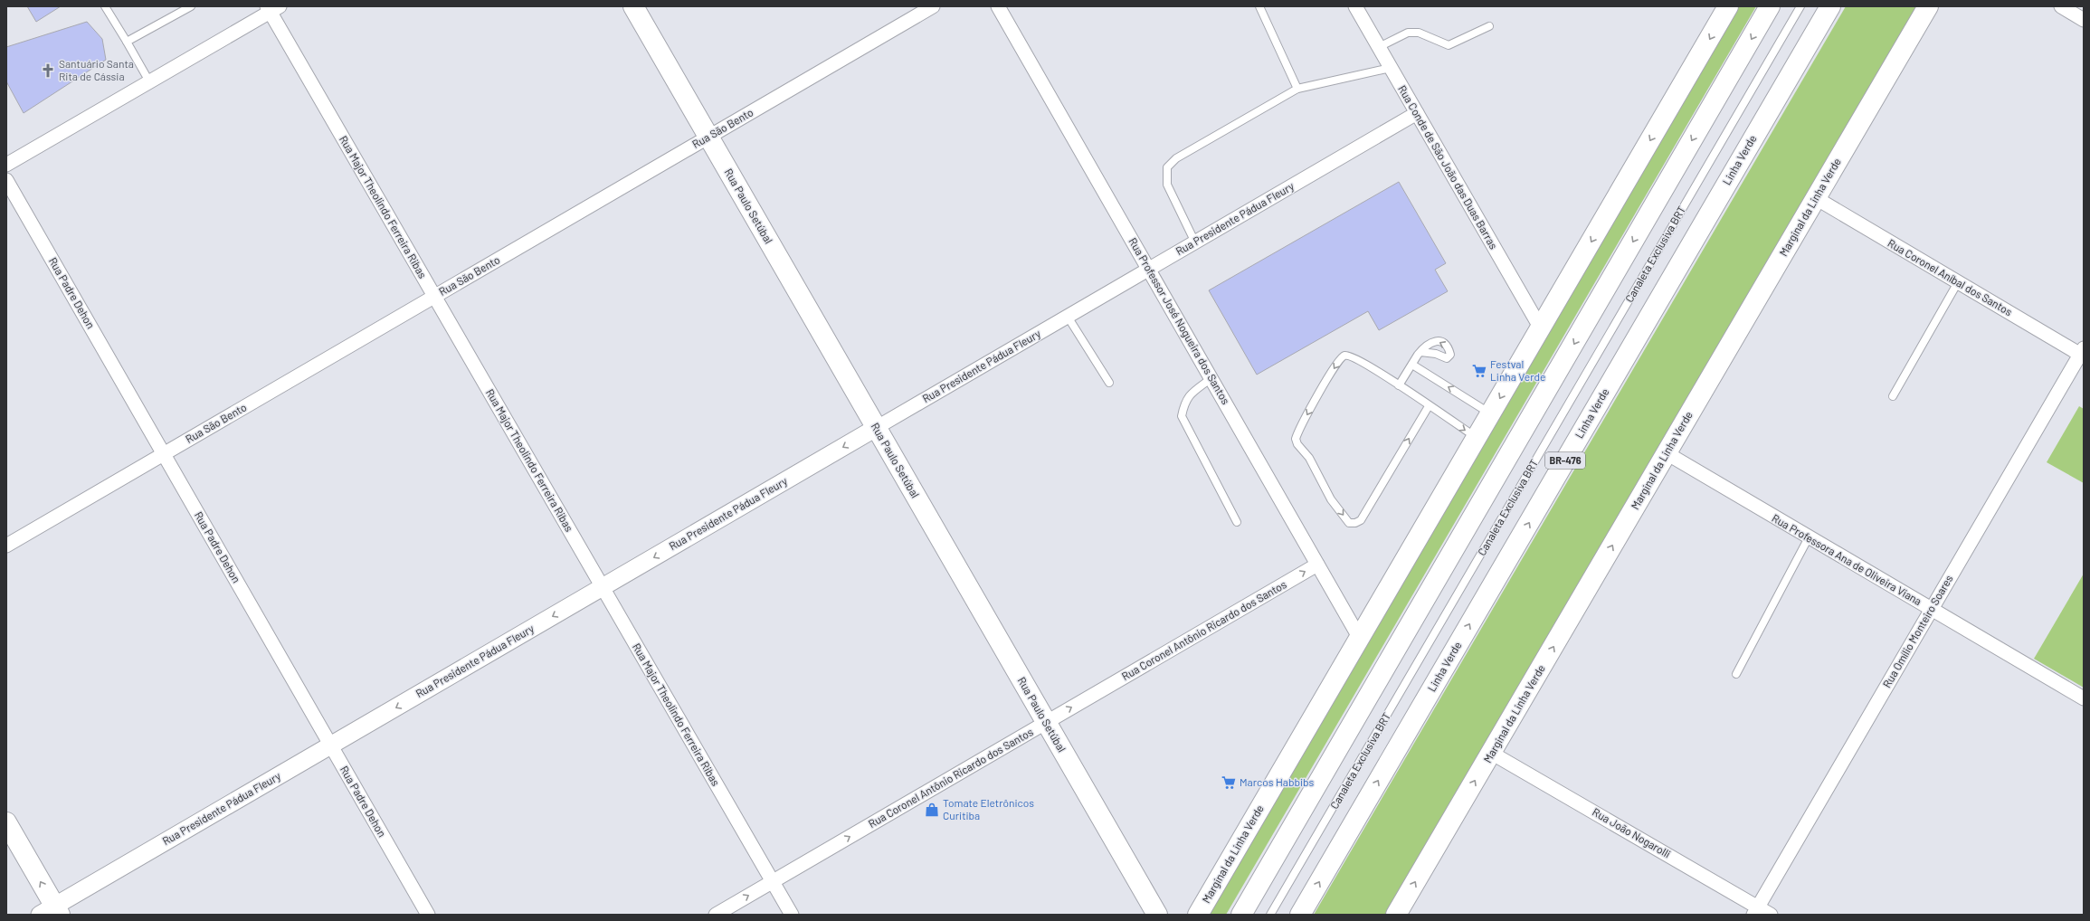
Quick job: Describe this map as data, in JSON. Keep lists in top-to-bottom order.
{
  "streets": {
    "main road": [
      "Linha Verde",
      "Rua Paulo Setúbal",
      "Marginal da Linha Verde",
      "BR-476"
    ],
    "street": [
      "Rua São Bento",
      "Rua Conde de São João das Duas Barras",
      "Rua Major Theolindo Ferreira Ribas",
      "Rua Presidente Pádua Fleury",
      "Rua Coronel Aníbal dos Santos",
      "Rua Padre Dehon",
      "Rua Professor José Nogueira dos Santos",
      "Rua Professora Ana de Oliveira Viana",
      "Rua Coronel Antônio Ricardo dos Santos",
      "Rua Omílio Monteiro Soares",
      "Rua João Nogarolli"
    ],
    "lane": ["Canaleta Exclusiva BRT"]
  },
  "crossings": [
    ["Rua São Bento", "Rua Paulo Setúbal"],
    ["Rua São Bento", "Rua Major Theolindo Ferreira Ribas"],
    ["Rua São Bento", "Rua Padre Dehon"],
    ["Rua Conde de São João das Duas Barras", "Marginal da Linha Verde"],
    ["Rua Conde de São João das Duas Barras", "Rua Presidente Pádua Fleury"],
    ["Rua Paulo Setúbal", "Rua Presidente Pádua Fleury"],
    ["Rua Paulo Setúbal", "Rua Coronel Antônio Ricardo dos Santos"],
    ["Rua Major Theolindo Ferreira Ribas", "Rua Presidente Pádua Fleury"],
    ["Rua Major Theolindo Ferreira Ribas", "Rua Coronel Antônio Ricardo dos Santos"],
    ["Marginal da Linha Verde", "Rua Coronel Aníbal dos Santos"],
    ["Marginal da Linha Verde", "Rua Professor José Nogueira dos Santos"],
    ["Marginal da Linha Verde", "Rua Professora Ana de Oliveira Viana"],
    ["Marginal da Linha Verde", "Rua João Nogarolli"],
    ["Rua Presidente Pádua Fleury", "Rua Padre Dehon"],
    ["Rua Presidente Pádua Fleury", "Rua Professor José Nogueira dos Santos"],
    ["Rua Coronel Aníbal dos Santos", "Rua Omílio Monteiro Soares"],
    ["Rua Professor José Nogueira dos Santos", "Rua Coronel Antônio Ricardo dos Santos"],
    ["Rua Professora Ana de Oliveira Viana", "Rua Omílio Monteiro Soares"],
    ["Rua Omílio Monteiro Soares", "Rua João Nogarolli"]
  ],
  "one_way": ["Rua Presidente Pádua Fleury", "Rua Coronel Antônio Ricardo dos Santos"],
  "places": {
    "church": ["Santuário Santa Rita de Cássia"],
    "supermarket": ["Festval Linha Verde", "Marcos Habbibs"],
    "shop": ["Tomate Eletrônicos Curitiba"]
  }
}
